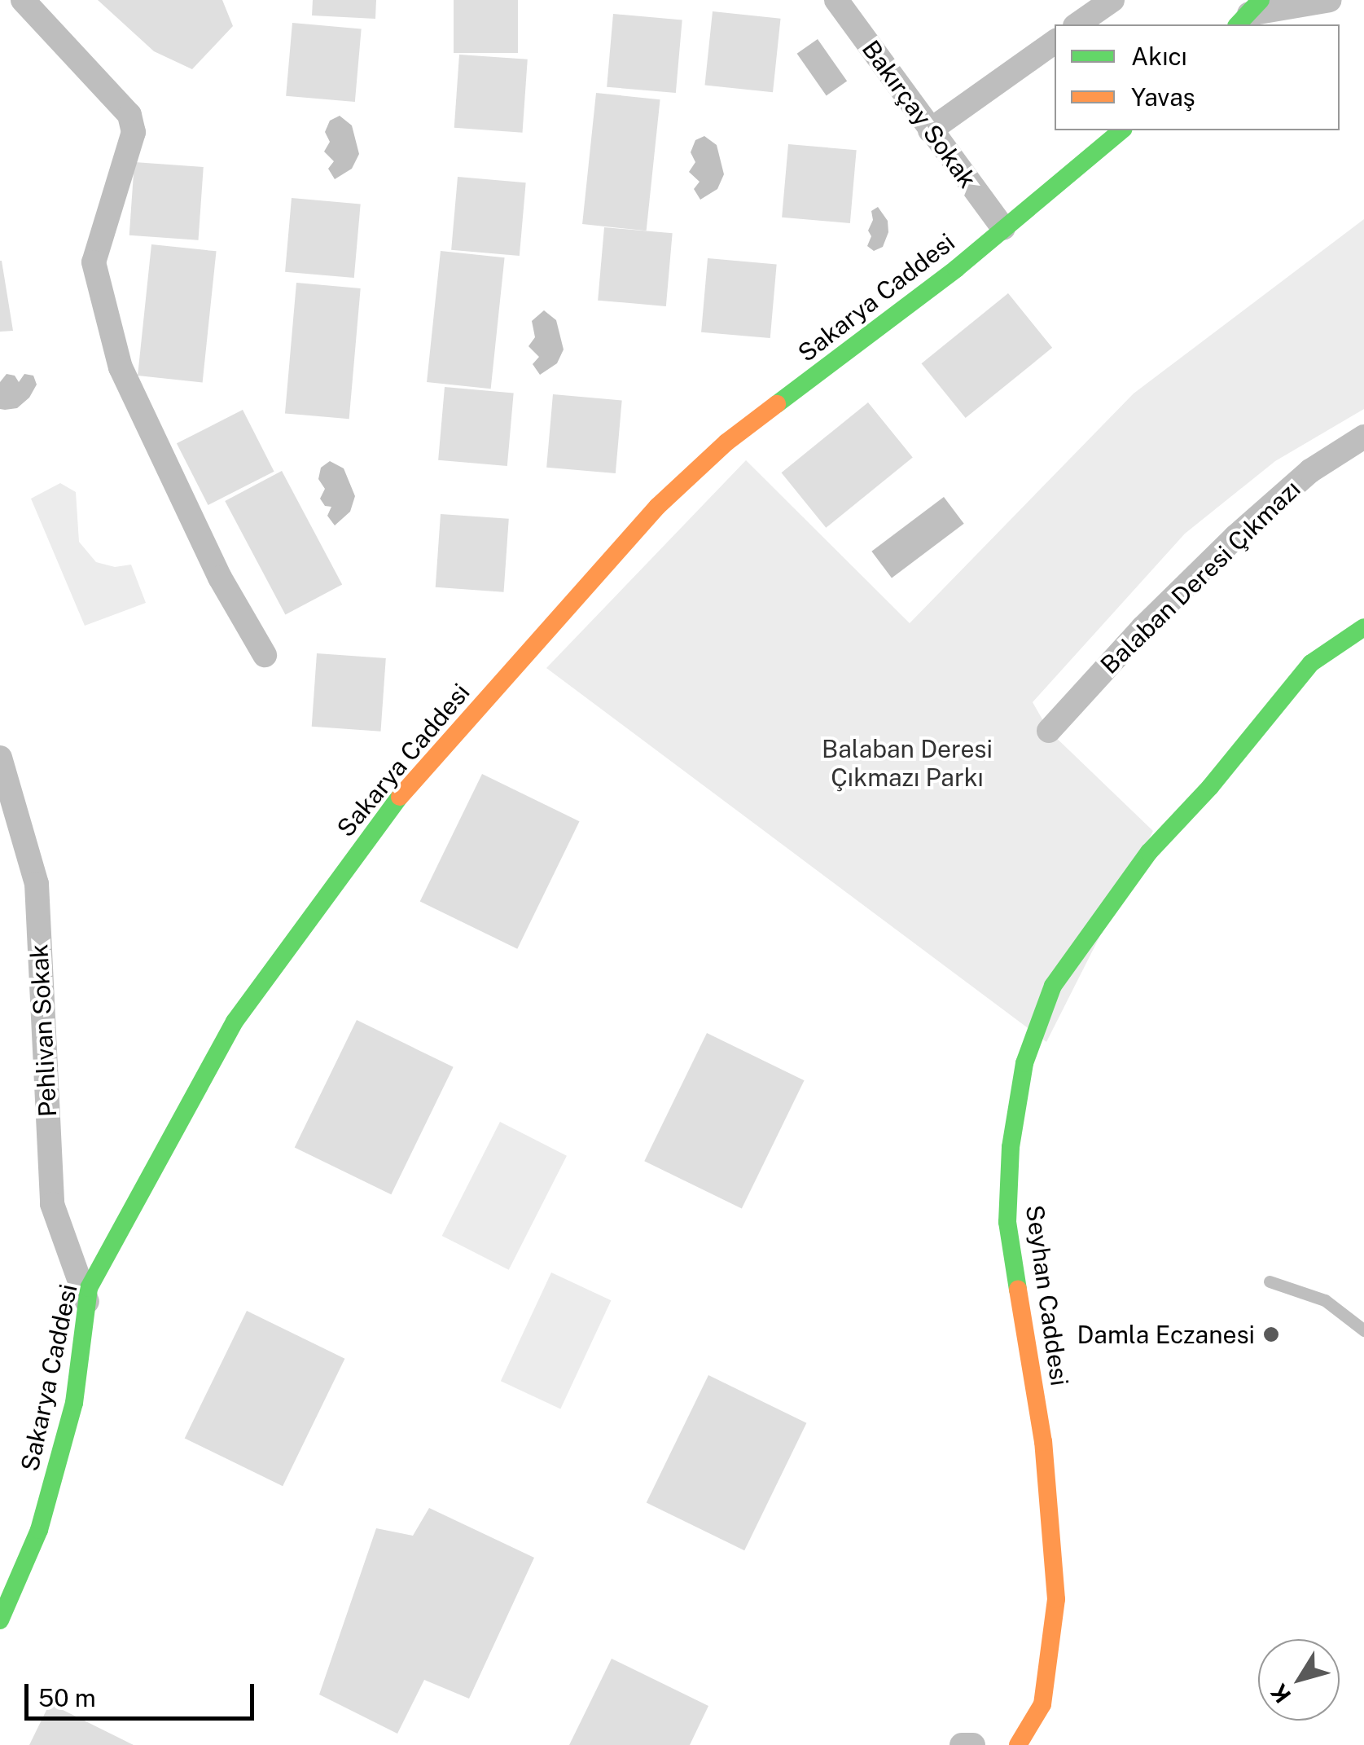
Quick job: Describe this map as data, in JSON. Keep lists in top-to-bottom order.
{
  "streets": {
    "street": [
      "Bakırçay Sokak",
      "Sakarya Caddesi",
      "Balaban Deresi Çıkmazı",
      "Pehlivan Sokak",
      "Seyhan Caddesi"
    ]
  },
  "crossings": [
    ["Bakırçay Sokak", "Sakarya Caddesi"],
    ["Sakarya Caddesi", "Pehlivan Sokak"]
  ],
  "parks": ["Balaban Deresi Çıkmazı Parkı"],
  "places": ["Damla Eczanesi"],
  "legend": ["Akıcı", "Yavaş"],
  "scale_bar": "50 m",
  "north": "bottom left"
}
